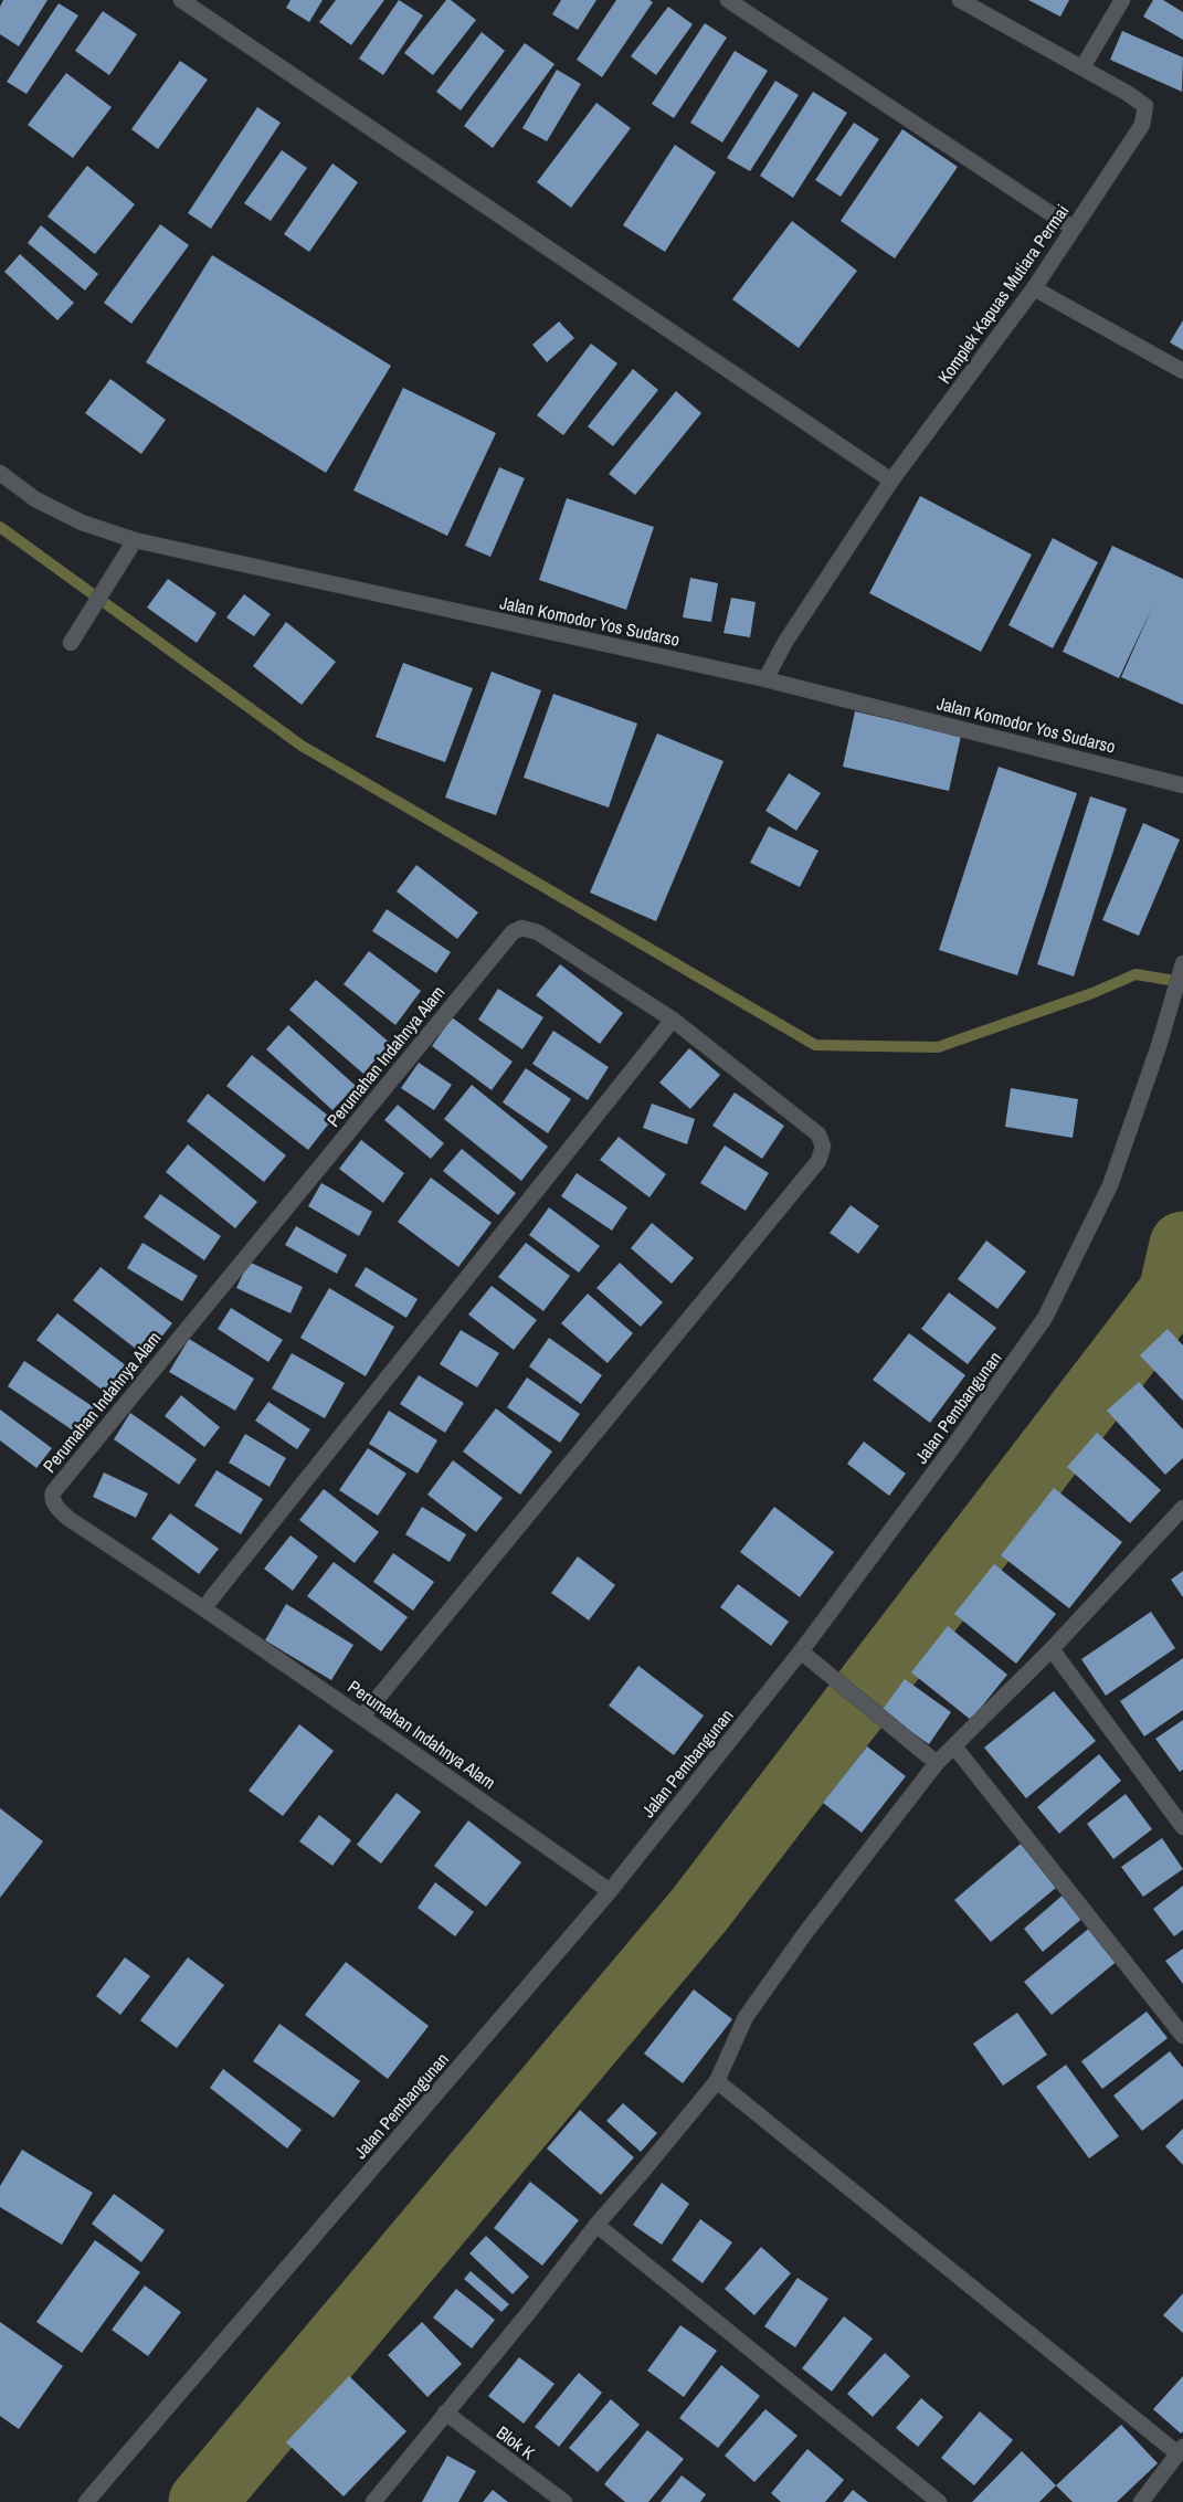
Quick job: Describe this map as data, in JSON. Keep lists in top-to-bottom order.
{
  "streets": {
    "street": [
      "Komplek Kapuas Mutiara Permai",
      "Jalan Komodor Yos Sudarso",
      "Perumahan Indahnya Alam",
      "Jalan Pembangunan",
      "Blok K"
    ]
  },
  "crossings": [
    ["Komplek Kapuas Mutiara Permai", "Jalan Komodor Yos Sudarso"],
    ["Perumahan Indahnya Alam", "Jalan Pembangunan"]
  ]
}
